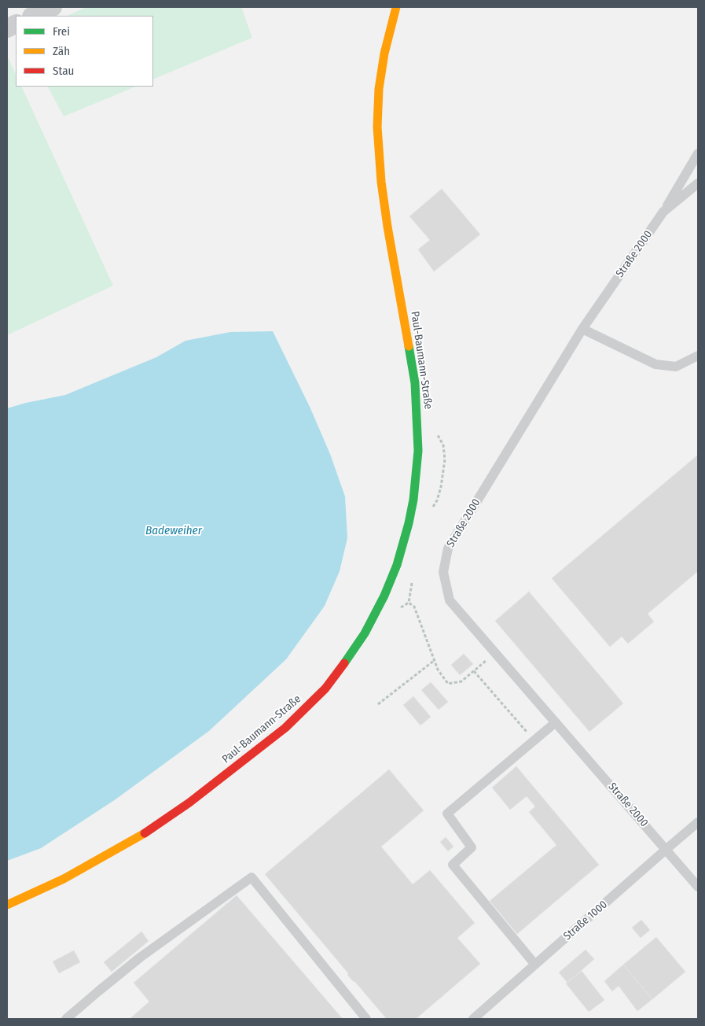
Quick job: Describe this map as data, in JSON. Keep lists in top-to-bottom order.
{
  "streets": {
    "main road": ["Paul-Baumann-Straße"],
    "lane": ["Straße 2000", "Straße 1000"]
  },
  "crossings": [
    ["Straße 2000", "Straße 1000"]
  ],
  "water": ["Badeweiher"],
  "legend": ["Frei", "Zäh", "Stau"]
}
